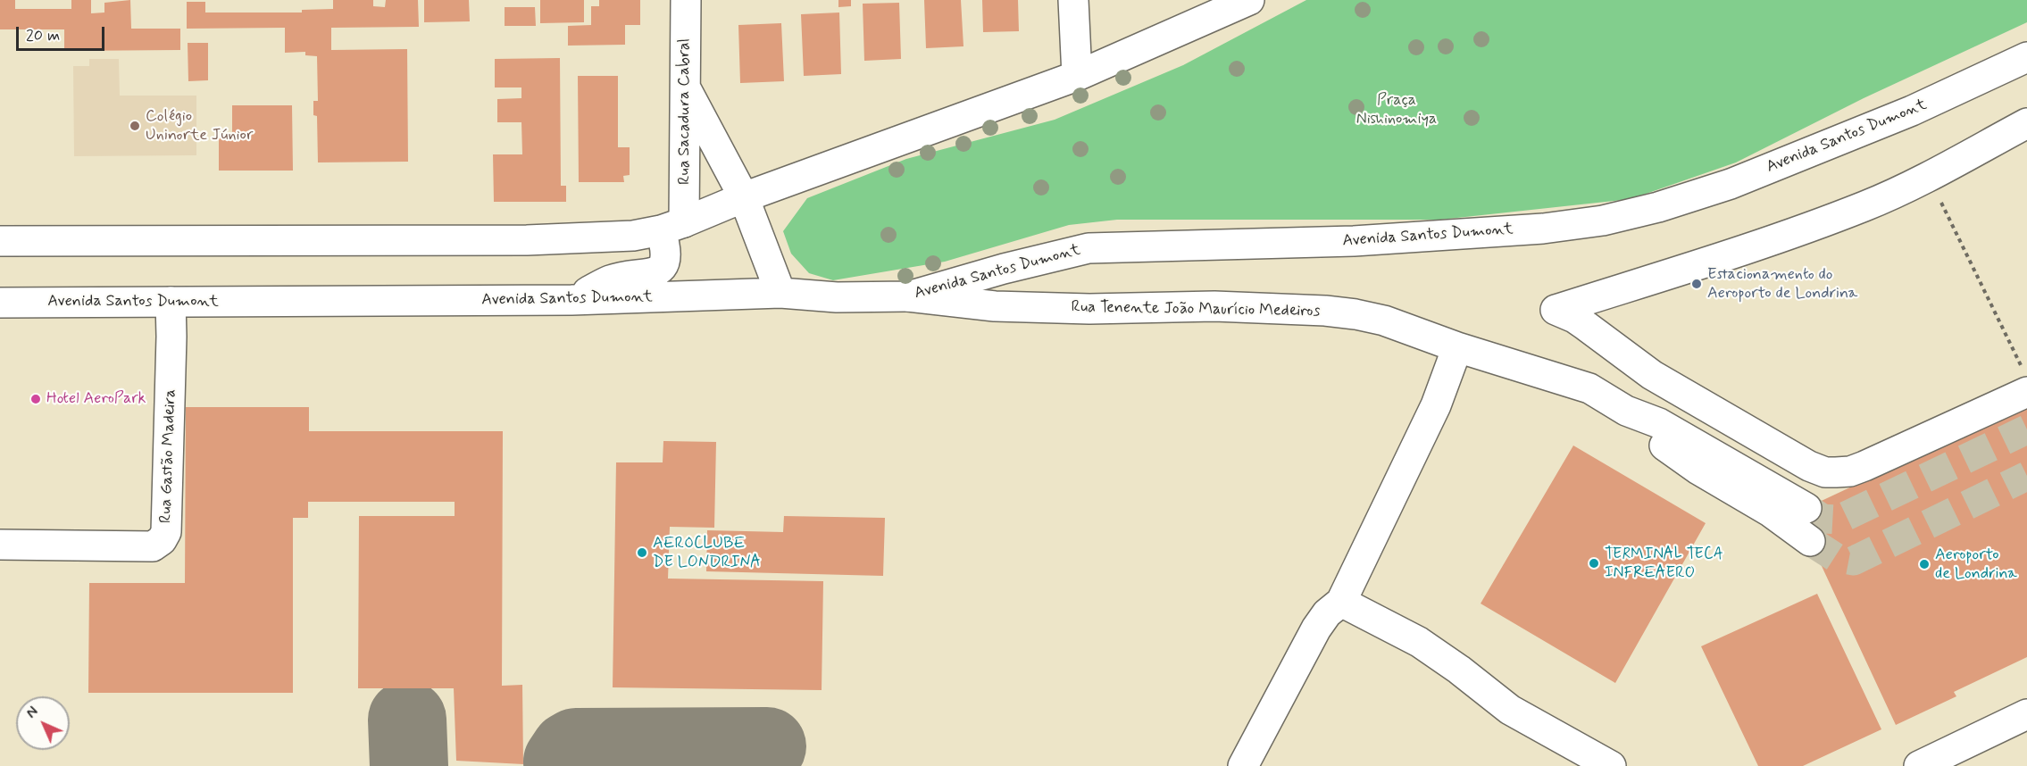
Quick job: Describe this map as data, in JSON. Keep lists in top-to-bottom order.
{
  "streets": {
    "main road": [
      "Rua Sacadura Cabral",
      "Avenida Santos Dumont",
      "Rua Tenente João Maurício Medeiros",
      "Rua Gastão Madeira"
    ]
  },
  "crossings": [
    ["Rua Sacadura Cabral", "Avenida Santos Dumont"],
    ["Avenida Santos Dumont", "Rua Tenente João Maurício Medeiros"],
    ["Avenida Santos Dumont", "Rua Gastão Madeira"]
  ],
  "parks": ["Praça Nishinomiya"],
  "places": [
    "Colégio Uninorte Júnior",
    "Estacionamento do Aeroporto de Londrina",
    "Hotel AeroPark",
    "AEROCLUBE DE LONDRINA",
    "TERMINAL TECA INFREAERO",
    "Aeroporto de Londrina"
  ],
  "scale_bar": "20 m",
  "north": "top left"
}
